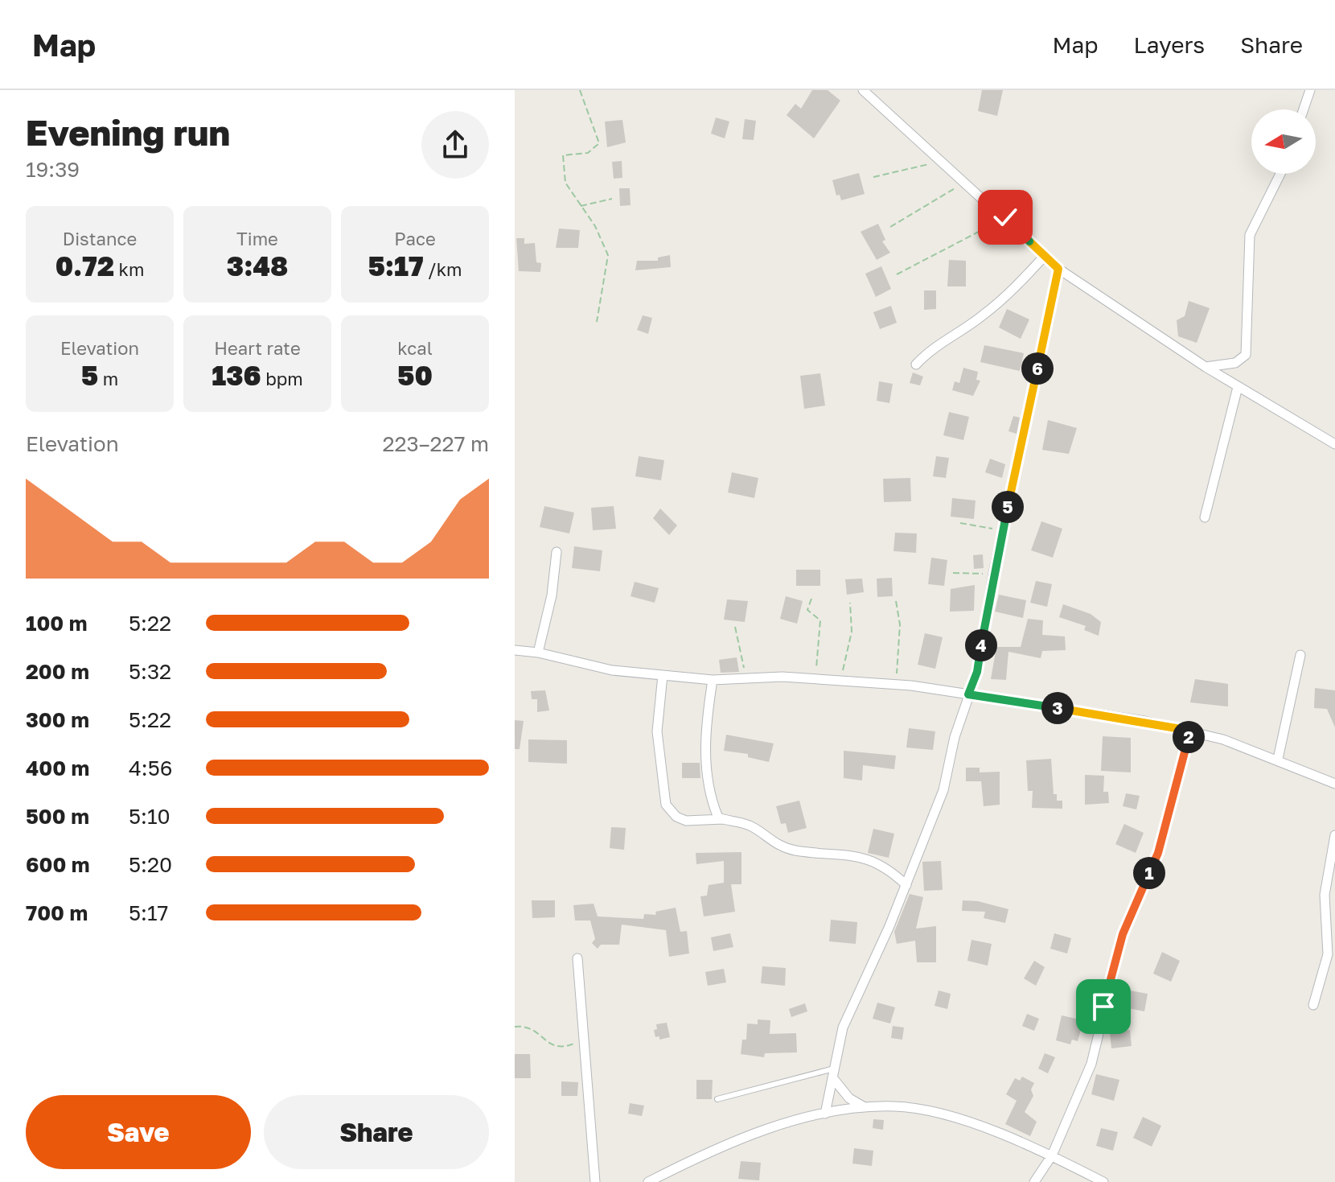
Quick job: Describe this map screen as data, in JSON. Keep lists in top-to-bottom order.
{
  "north": "left",
  "page": {
    "header": "Map",
    "nav": ["Map", "Layers", "Share"],
    "heading": ["Evening run", "19:39"],
    "stats": [
      ["Distance", "0.72 km"],
      ["Time", "3:48"],
      ["Pace", "5:17 /km"],
      ["Elevation", "5 m"],
      ["Heart rate", "136 bpm"],
      ["kcal", "50"]
    ],
    "pins": [
      "6",
      "5",
      "4",
      "3",
      "2",
      "1"
    ],
    "chart": ["Elevation", "223–227 m"],
    "list": [
      {
        "name": "100 m",
        "note": "5:22"
      },
      {
        "name": "200 m",
        "note": "5:32"
      },
      {
        "name": "300 m",
        "note": "5:22"
      },
      {
        "name": "400 m",
        "note": "4:56"
      },
      {
        "name": "500 m",
        "note": "5:10"
      },
      {
        "name": "600 m",
        "note": "5:20"
      },
      {
        "name": "700 m",
        "note": "5:17"
      }
    ],
    "buttons": ["Save", "Share"]
  }
}
